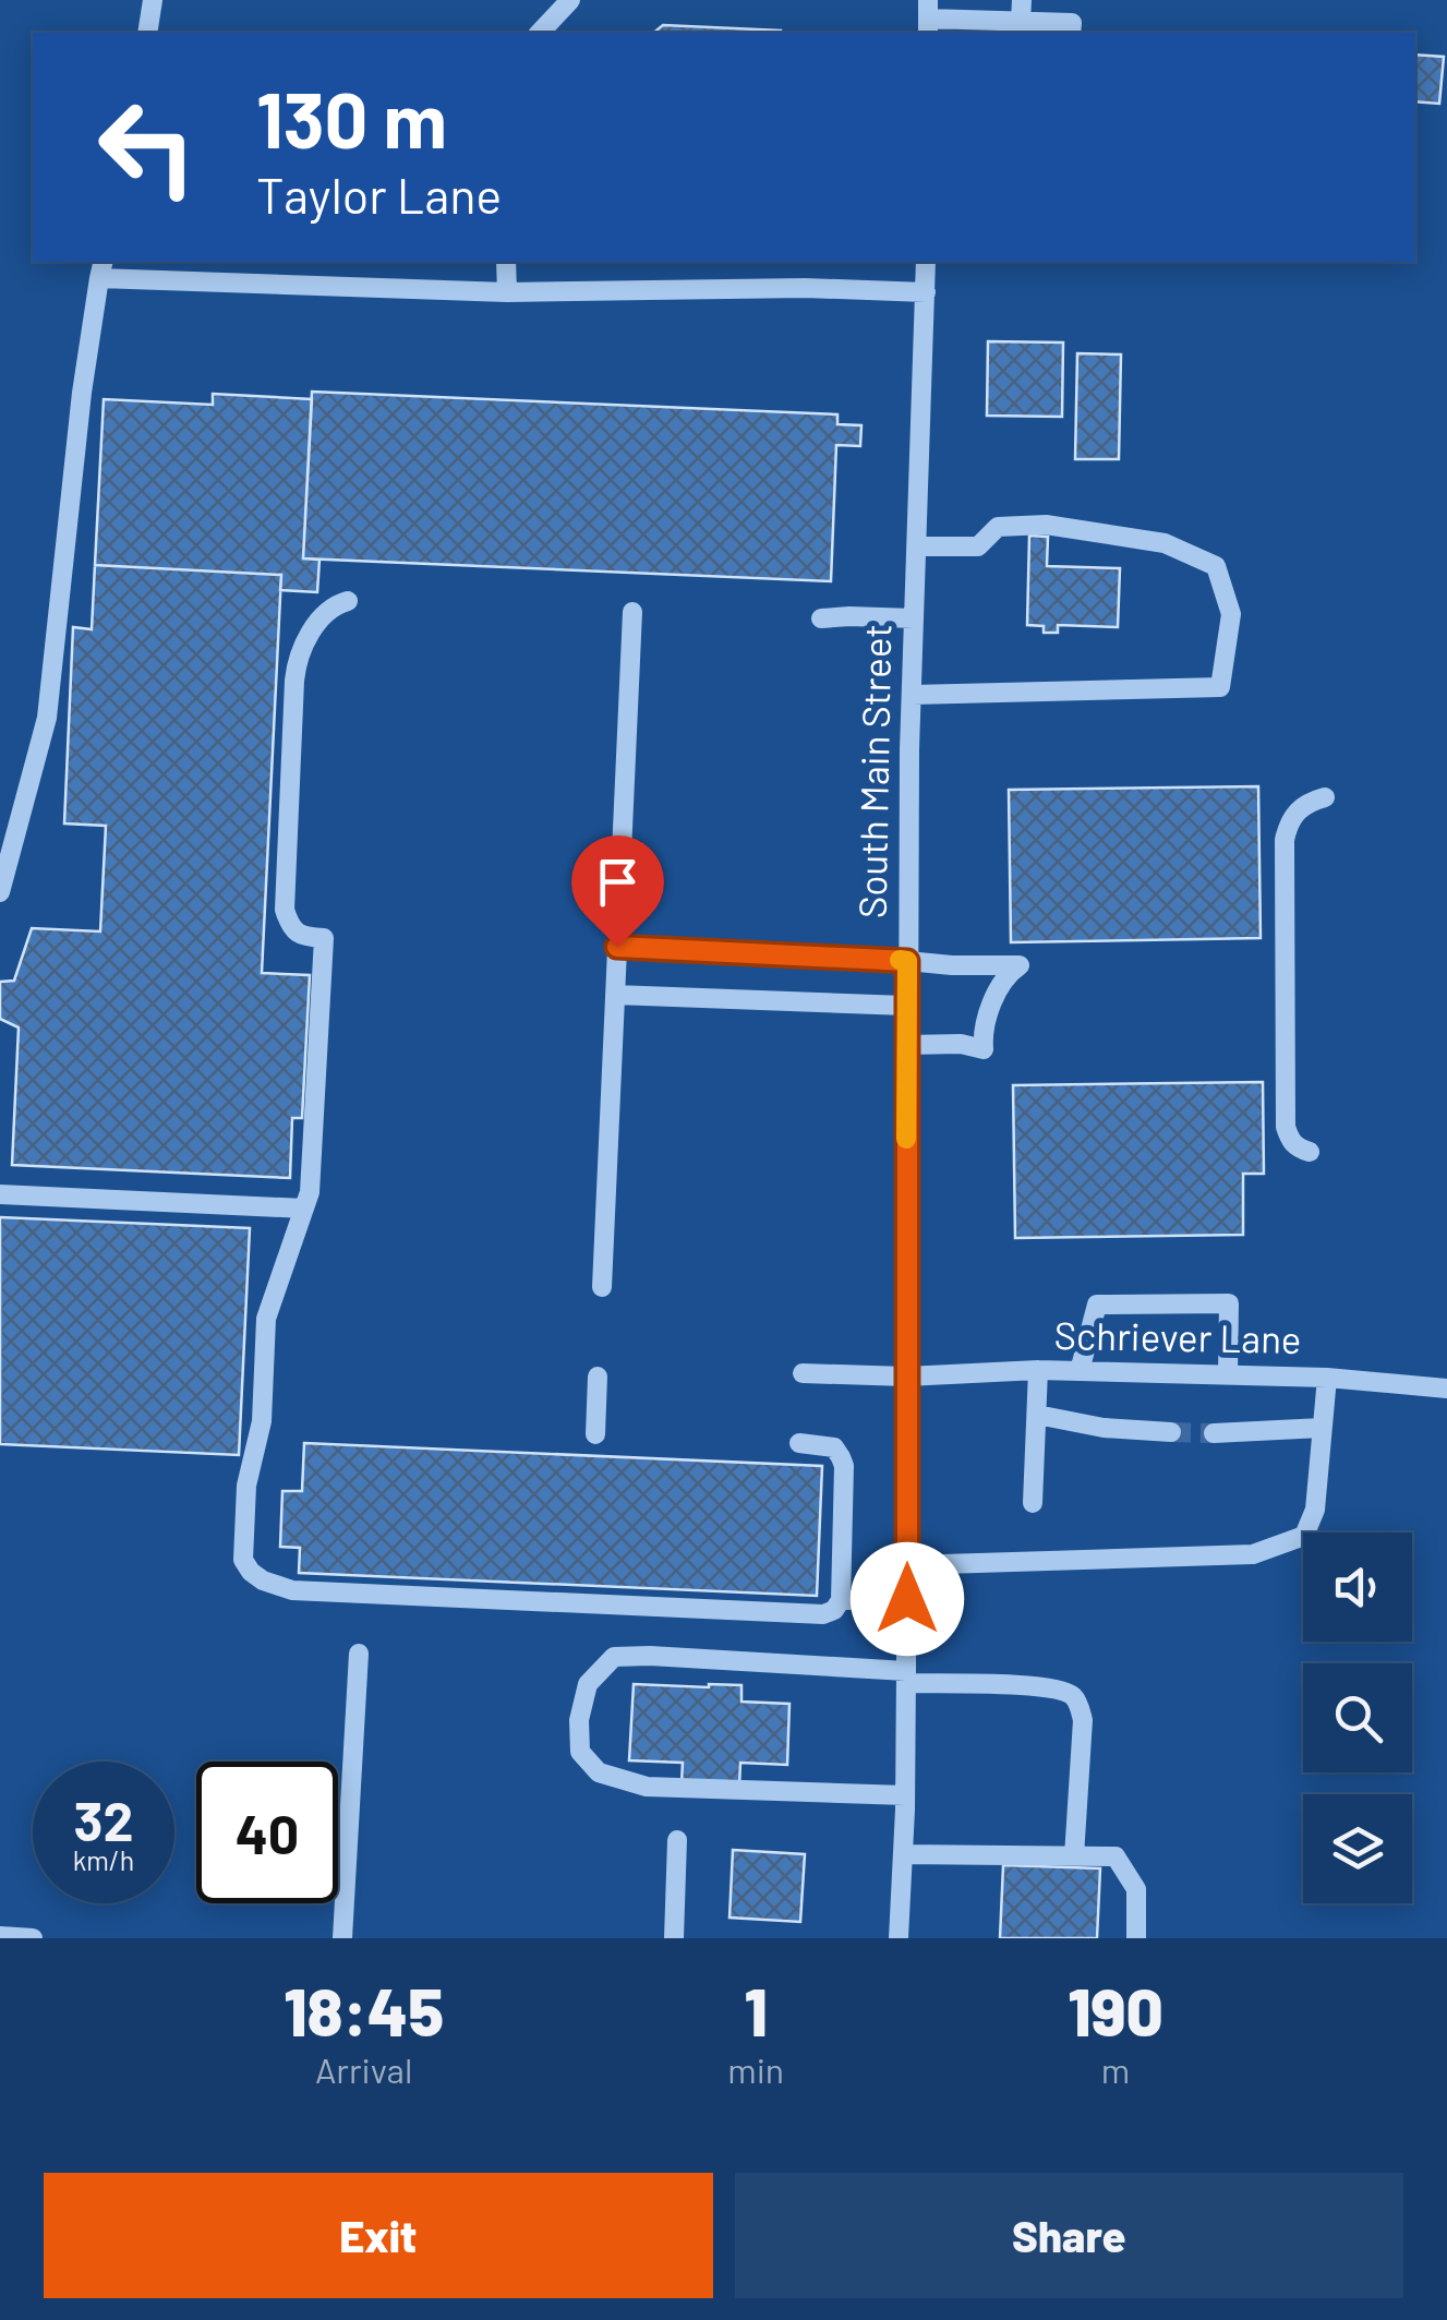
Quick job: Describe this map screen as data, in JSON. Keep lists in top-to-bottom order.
{
  "streets": {
    "street": ["South Main Street", "Schriever Lane"]
  },
  "crossings": [
    ["South Main Street", "Schriever Lane"]
  ],
  "page": {
    "turn": ["130 m", "Taylor Lane"],
    "speed": "32 km/h",
    "limit": "40",
    "eta": [
      "18:45",
      "Arrival",
      "1",
      "min",
      "190",
      "m"
    ],
    "buttons": ["Exit", "Share"]
  }
}
